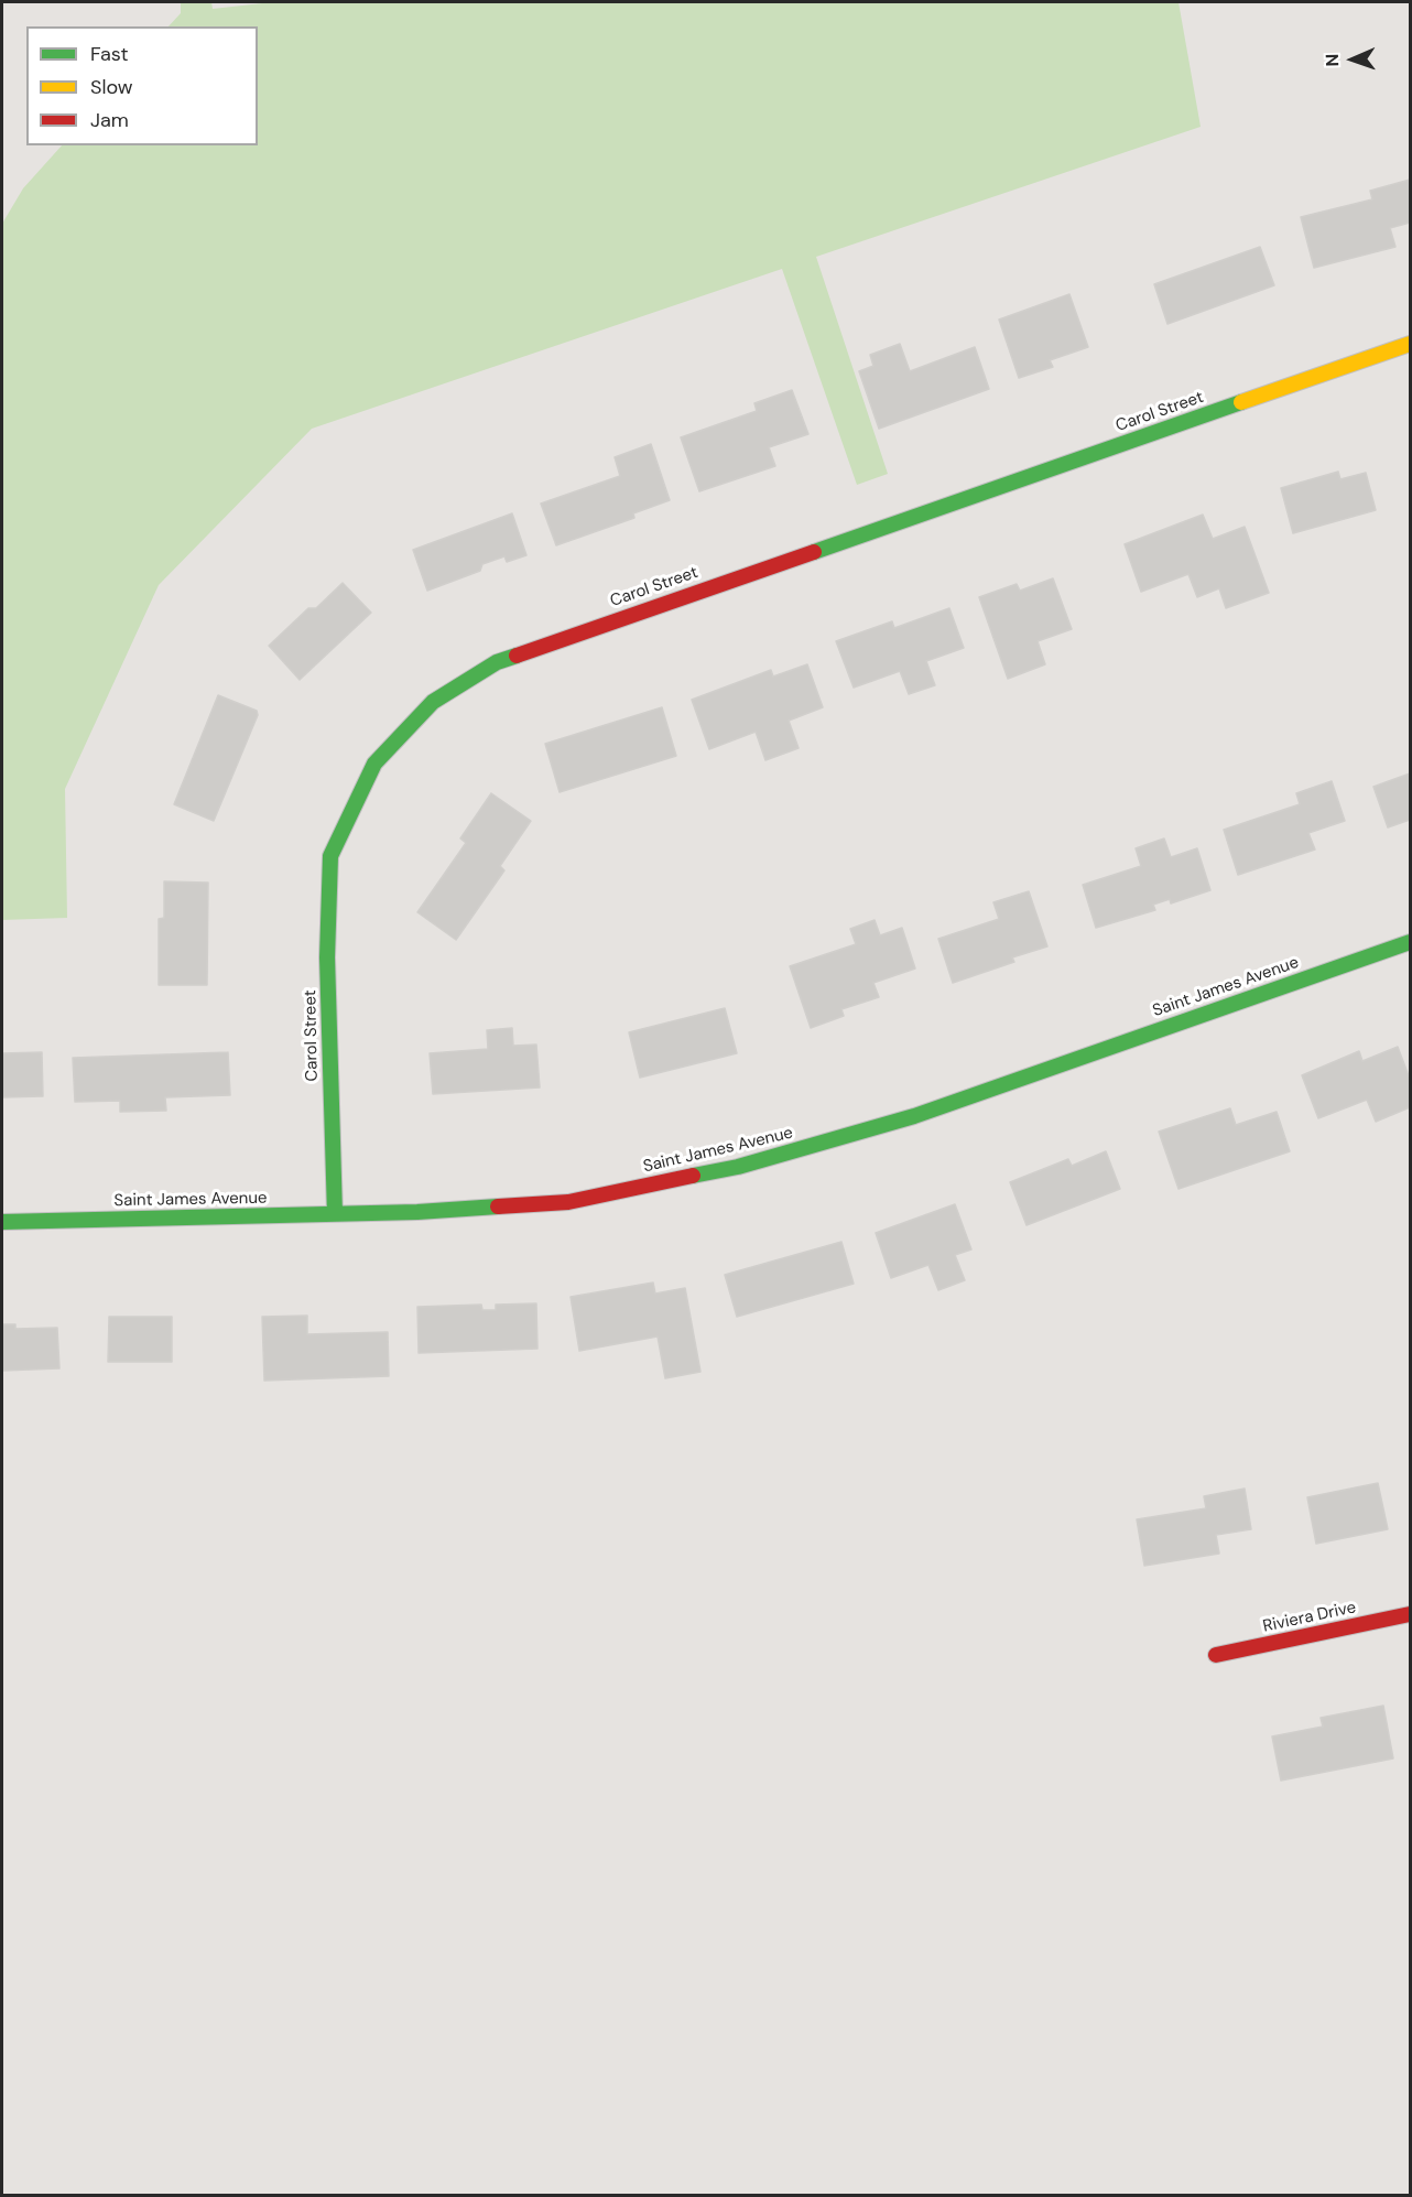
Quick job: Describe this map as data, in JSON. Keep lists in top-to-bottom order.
{
  "streets": {
    "street": ["Carol Street", "Saint James Avenue", "Riviera Drive"]
  },
  "crossings": [
    ["Carol Street", "Saint James Avenue"]
  ],
  "legend": ["Fast", "Slow", "Jam"],
  "north": "left"
}
